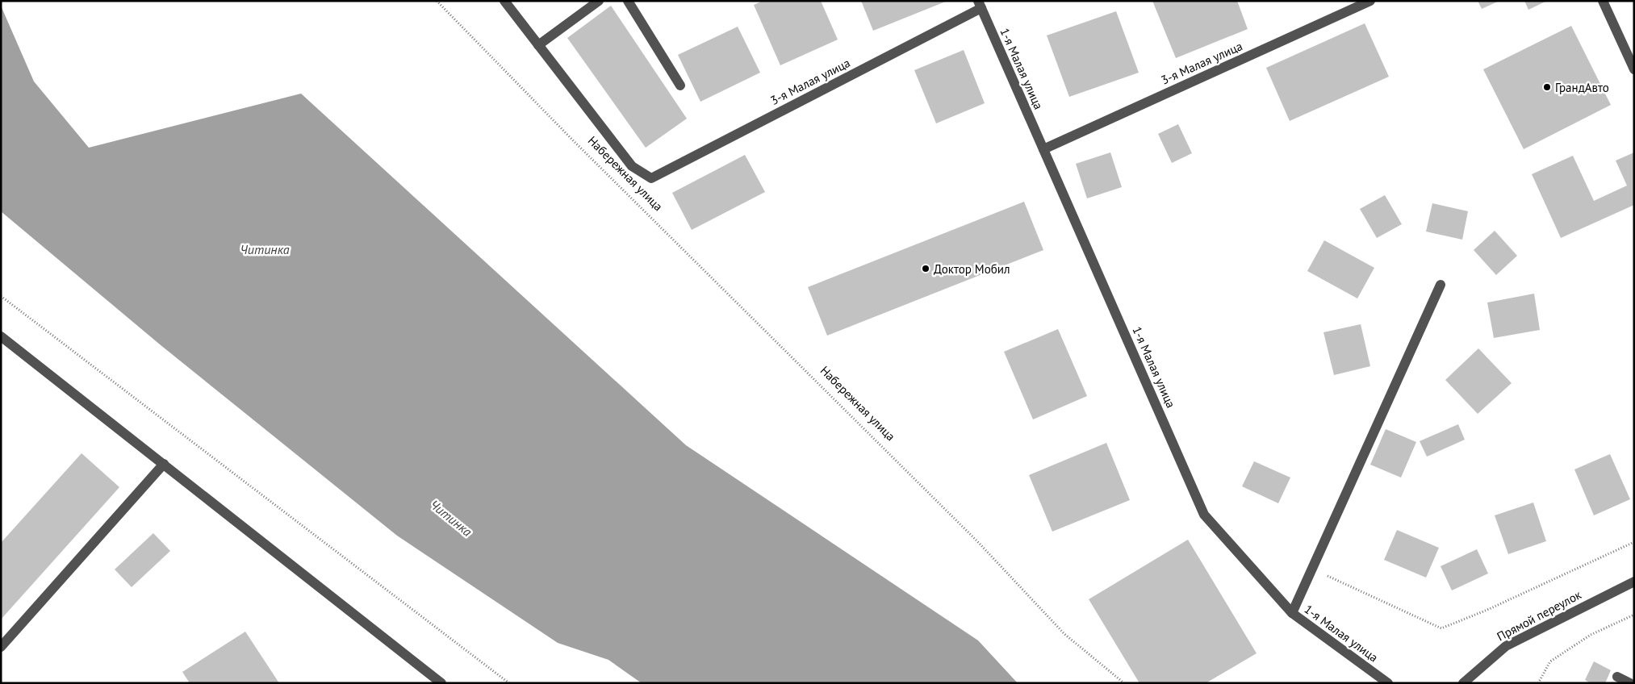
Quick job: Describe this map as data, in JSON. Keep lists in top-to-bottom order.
{
  "streets": {
    "street": [
      "3-я Малая улица",
      "1-я Малая улица",
      "Набережная улица",
      "Прямой переулок"
    ]
  },
  "crossings": [
    ["3-я Малая улица", "1-я Малая улица"],
    ["3-я Малая улица", "Набережная улица"]
  ],
  "water": ["Читинка"],
  "places": ["ГрандАвто", "Доктор Мобил"]
}
